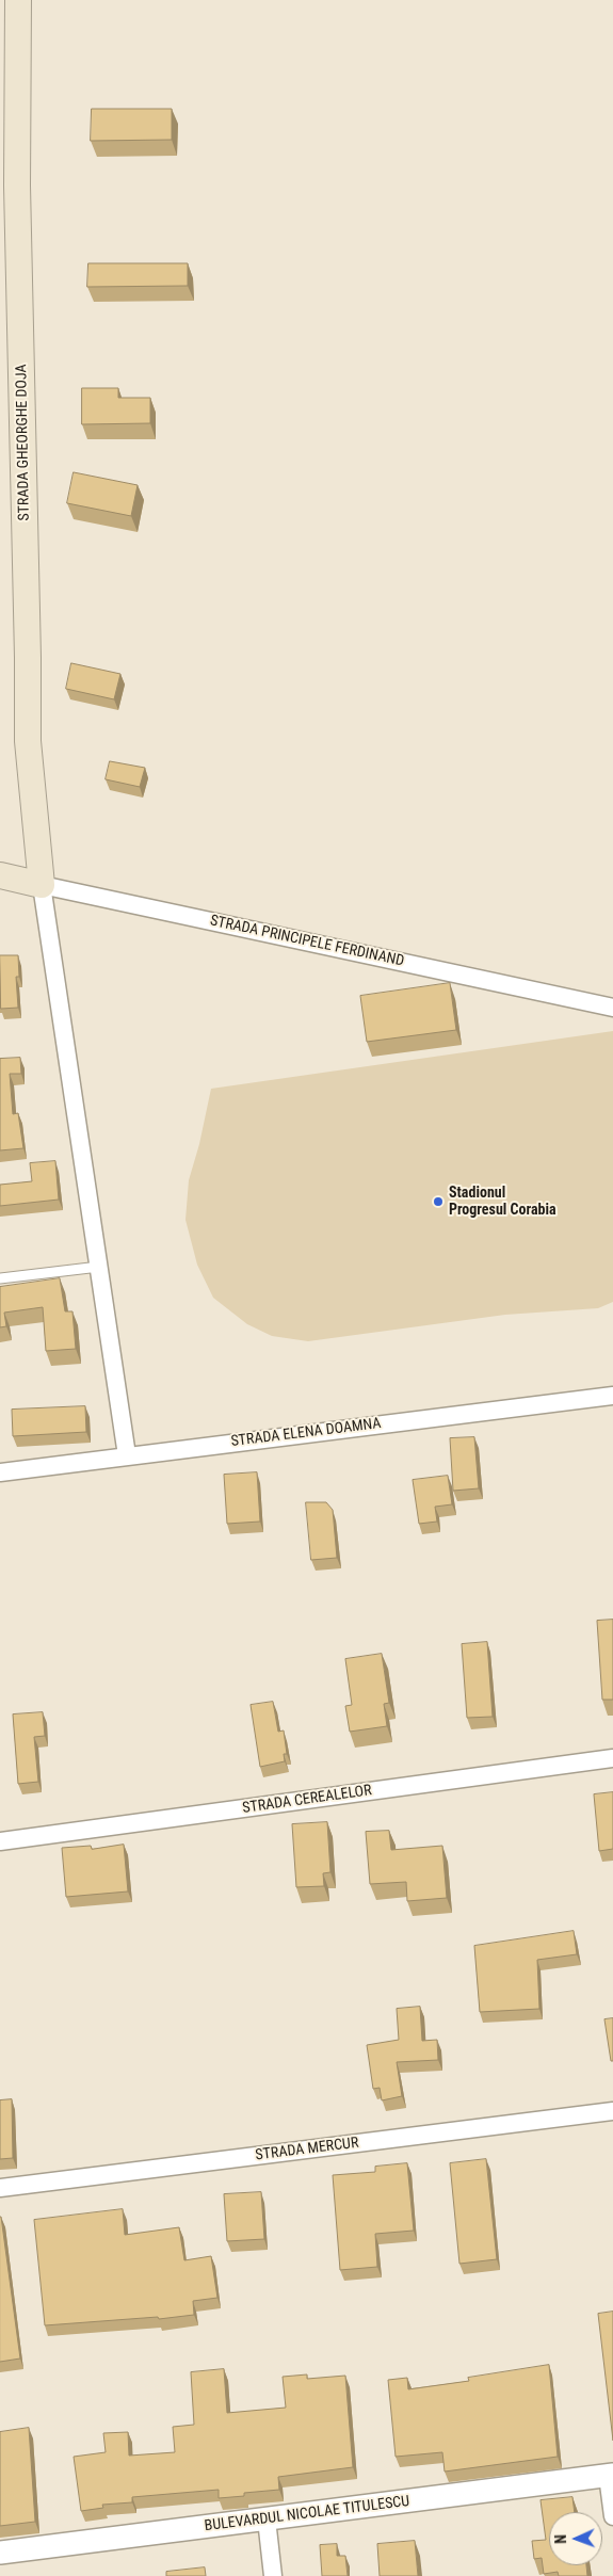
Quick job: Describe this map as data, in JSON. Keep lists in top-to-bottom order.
{
  "streets": {
    "main road": ["STRADA GHEORGHE DOJA", "STRADA PRINCIPELE FERDINAND"],
    "street": [
      "STRADA ELENA DOAMNA",
      "STRADA CEREALELOR",
      "STRADA MERCUR",
      "BULEVARDUL NICOLAE TITULESCU"
    ]
  },
  "crossings": [
    ["STRADA GHEORGHE DOJA", "STRADA PRINCIPELE FERDINAND"]
  ],
  "places": ["Stadionul Progresul Corabia"],
  "north": "left"
}
